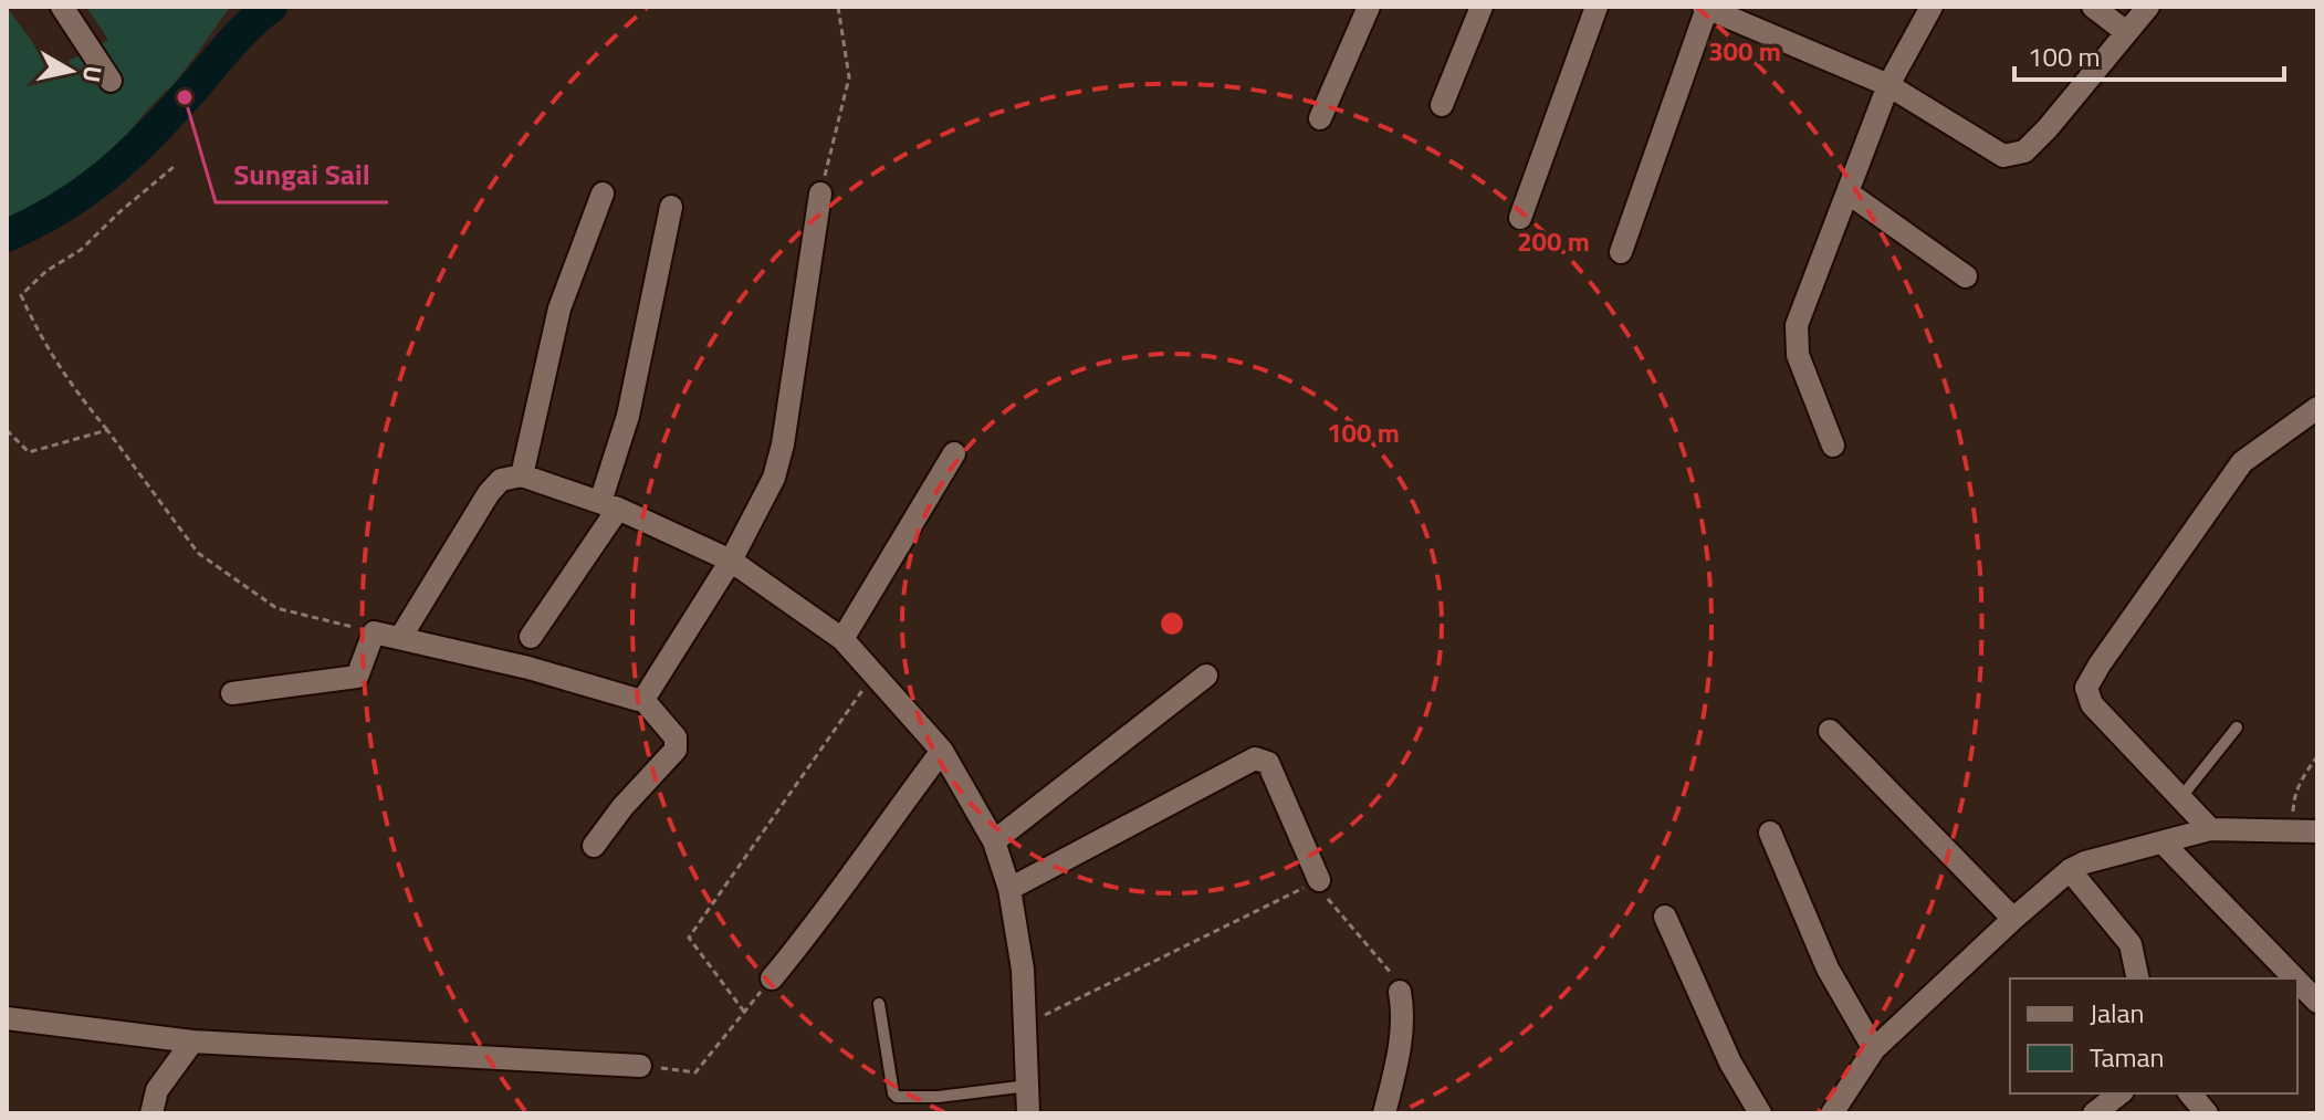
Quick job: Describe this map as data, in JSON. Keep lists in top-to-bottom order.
{
  "places": ["Sungai Sail"],
  "legend": ["Jalan", "Taman"],
  "scale_bar": "100 m",
  "north": "right",
  "rings": ["300 m", "200 m", "100 m"]
}
